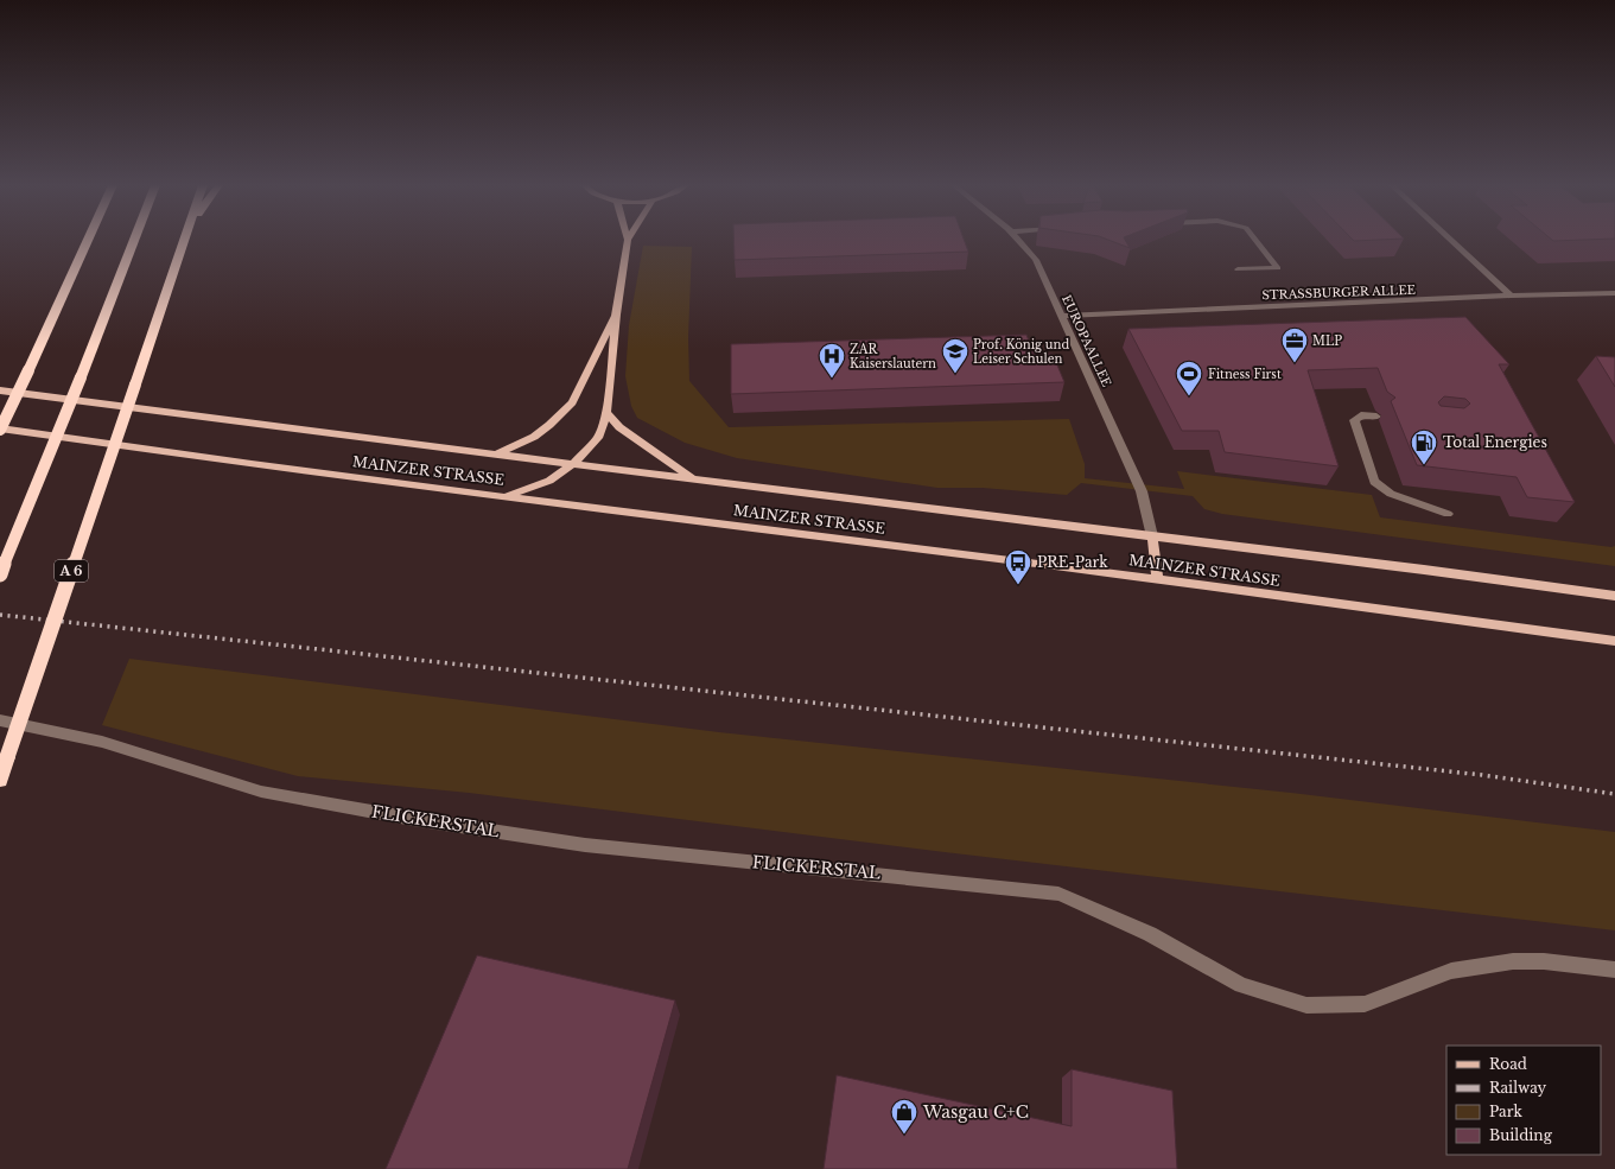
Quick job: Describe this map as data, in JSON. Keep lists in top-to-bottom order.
{
  "streets": {
    "highway": ["A 6"],
    "main road": ["MAINZER STRASSE"],
    "street": ["STRASSBURGER ALLEE", "EUROPAALLEE", "FLICKERSTAL"]
  },
  "crossings": [
    ["STRASSBURGER ALLEE", "EUROPAALLEE"],
    ["EUROPAALLEE", "MAINZER STRASSE"]
  ],
  "places": {
    "office": ["MLP"],
    "school or university": ["Prof. König und Leiser Schulen"],
    "hospital": ["ZAR Kaiserslautern"],
    "sports": ["Fitness First"],
    "fuel station": ["Total Energies"],
    "bus stop": ["PRE-Park"],
    "shop": ["Wasgau C+C"]
  },
  "legend": [
    "Road",
    "Railway",
    "Park",
    "Building"
  ]
}
